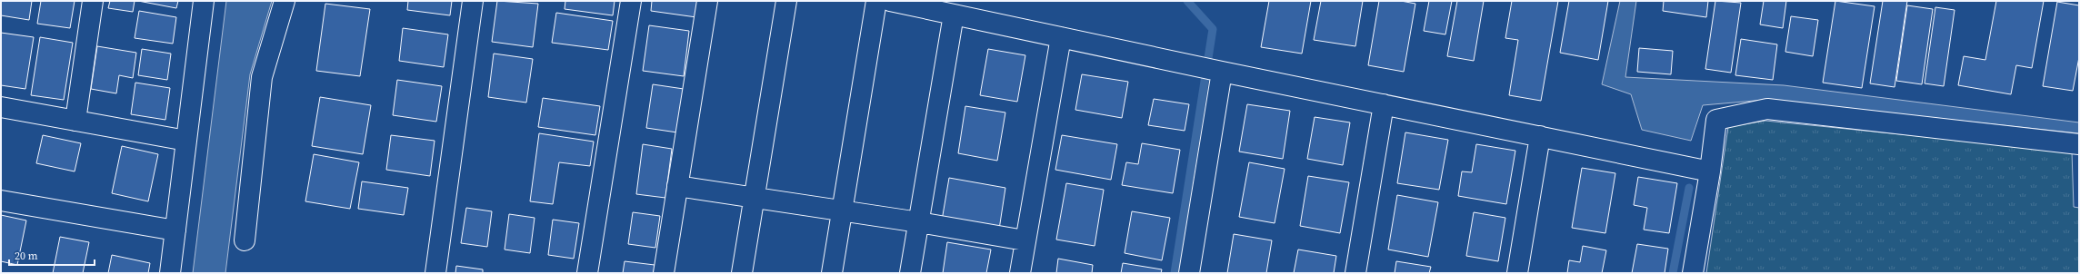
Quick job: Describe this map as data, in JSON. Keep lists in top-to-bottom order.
{
  "scale_bar": "20 m"
}
